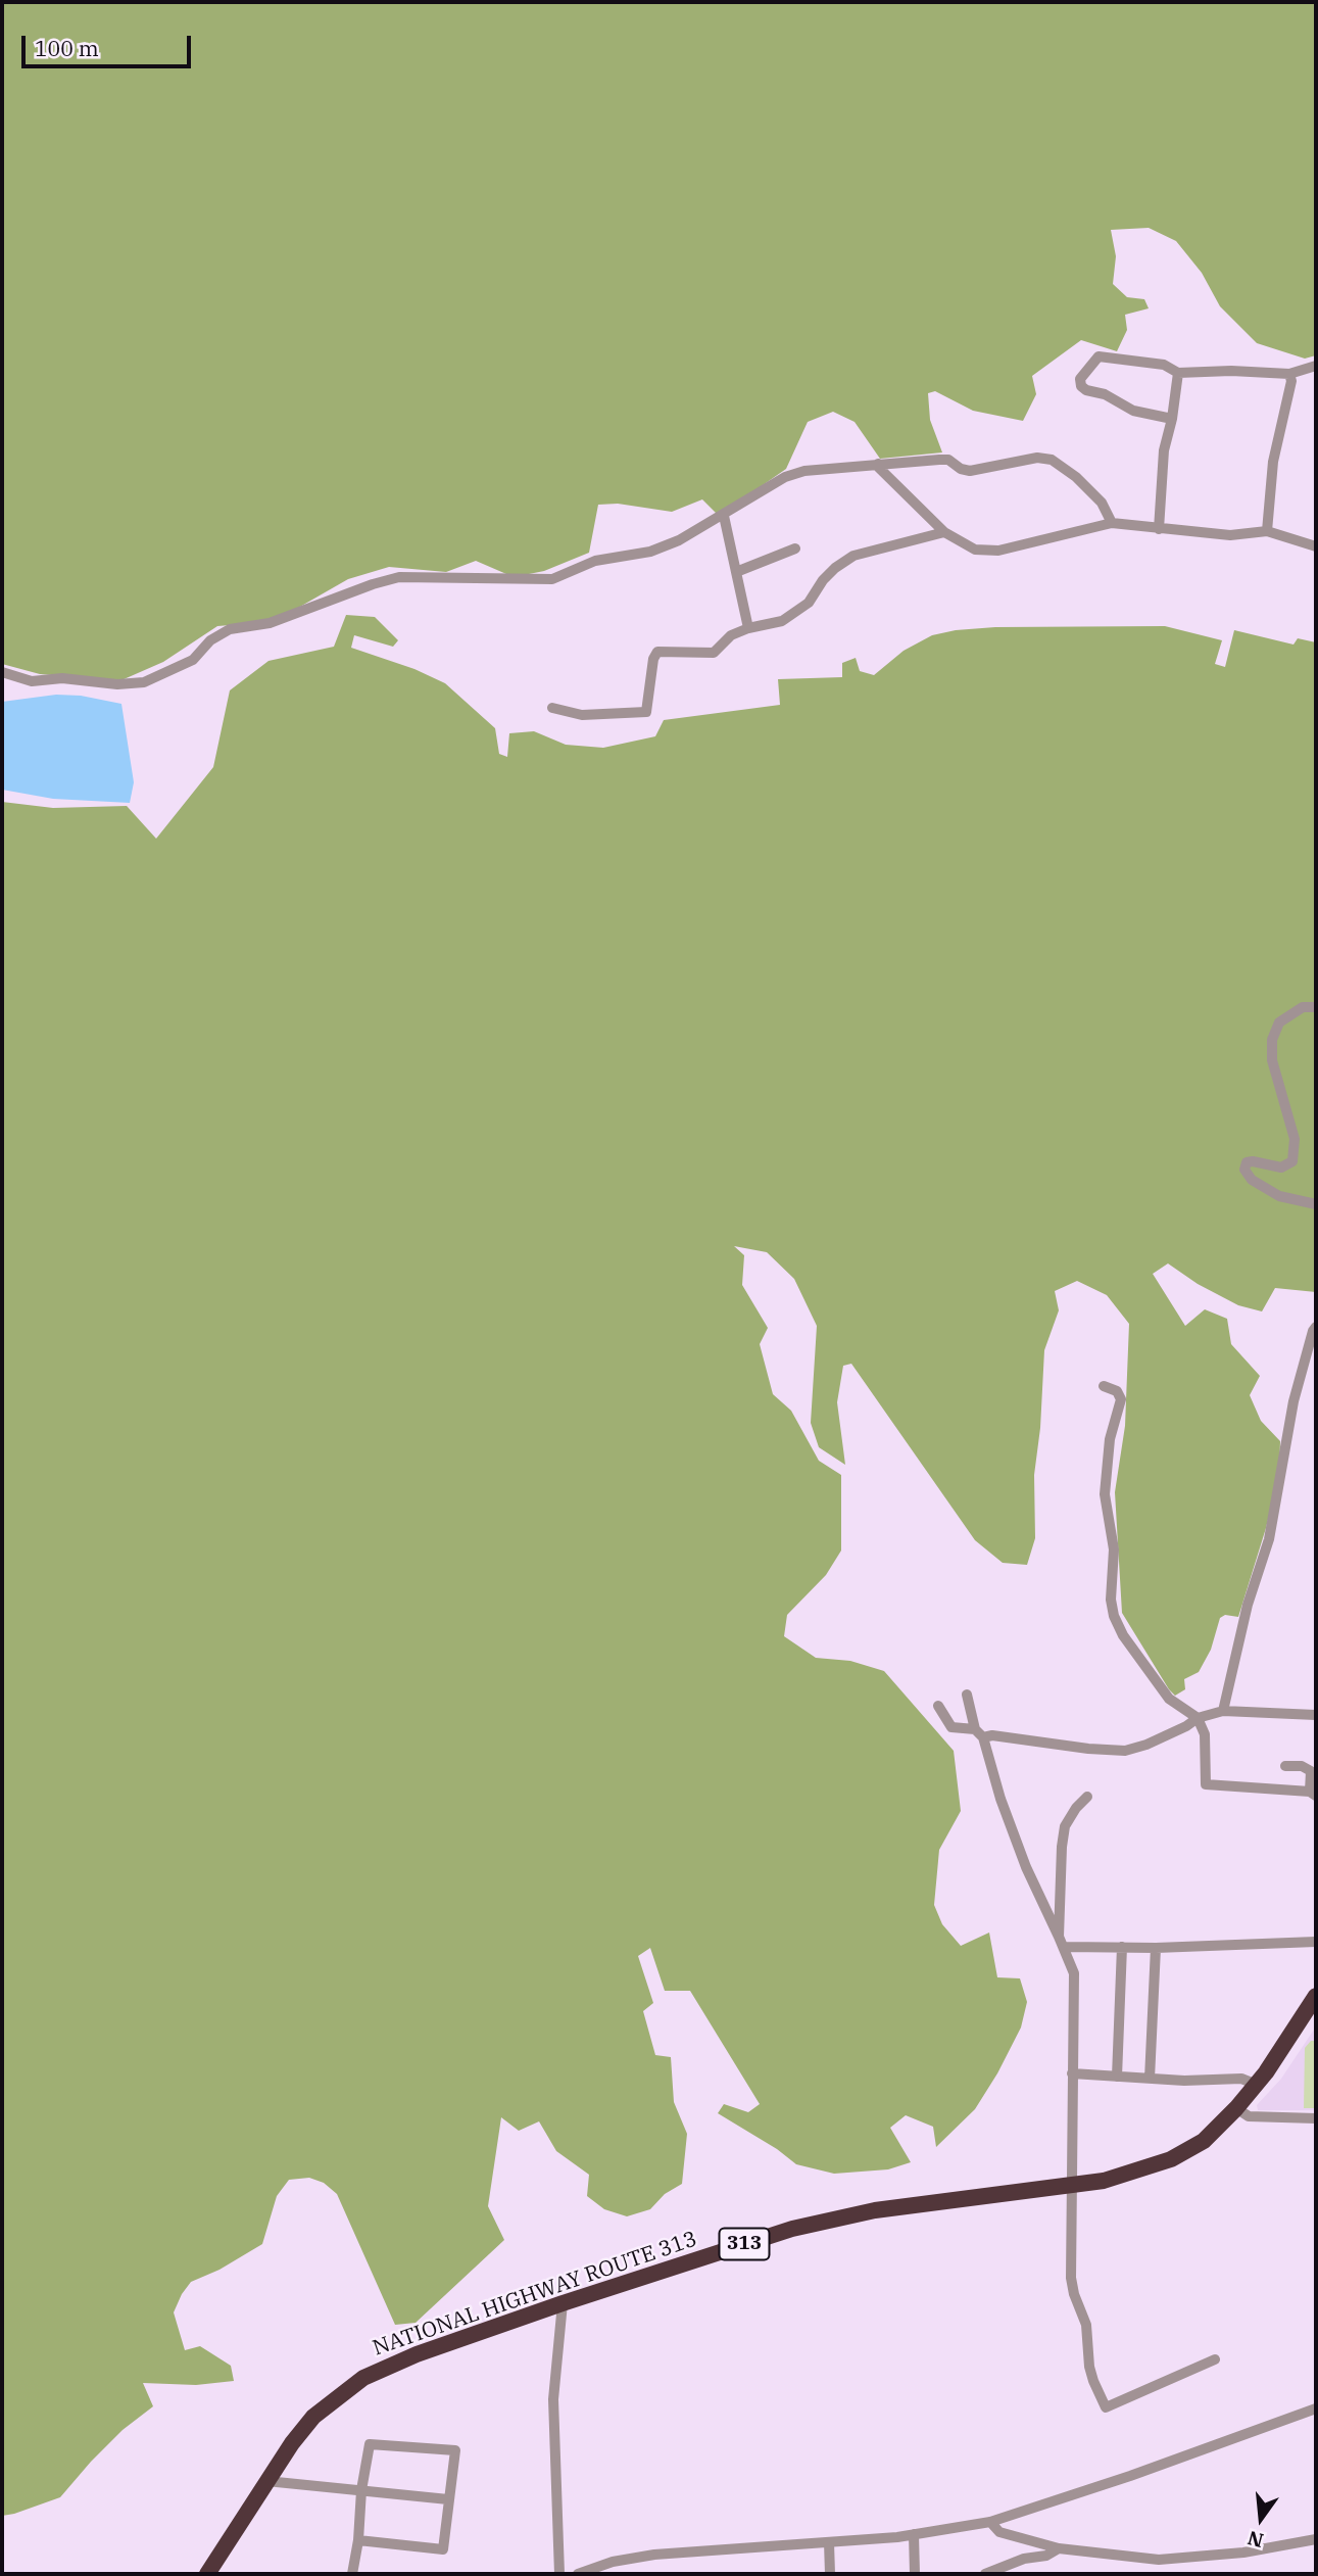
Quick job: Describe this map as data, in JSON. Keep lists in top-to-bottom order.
{
  "streets": {
    "highway": ["313", "NATIONAL HIGHWAY ROUTE 313"]
  },
  "scale_bar": "100 m",
  "north": "bottom"
}
